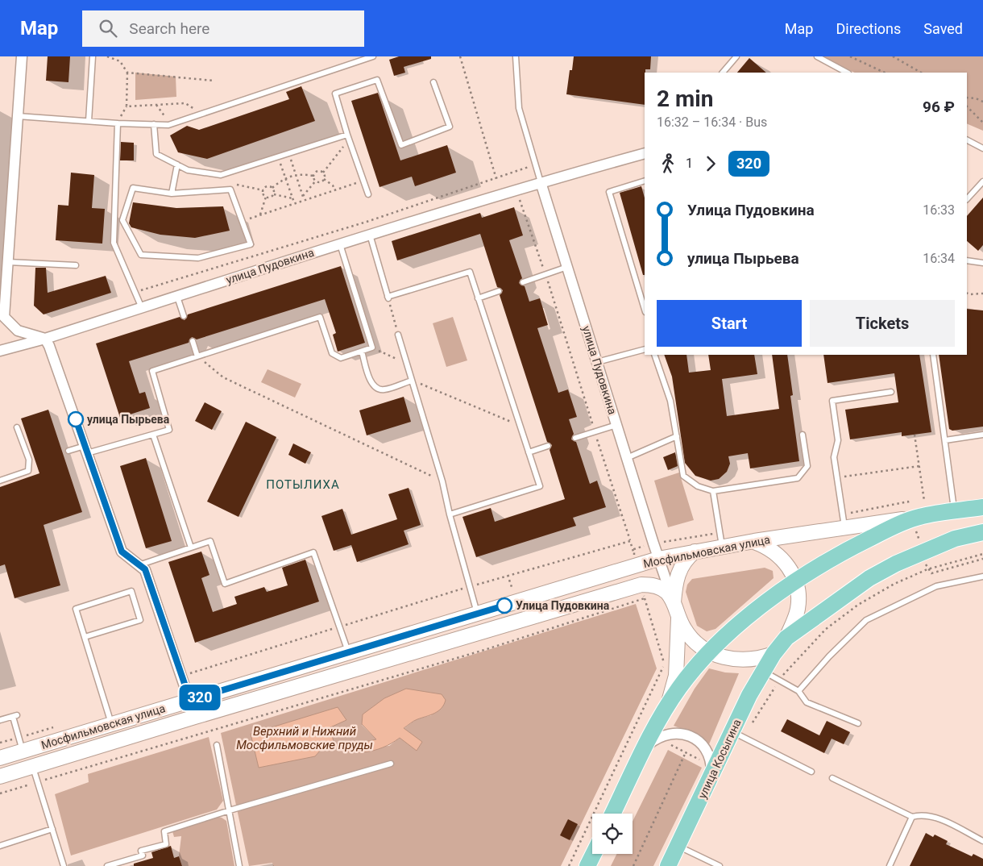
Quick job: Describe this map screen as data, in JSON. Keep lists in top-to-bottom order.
{
  "streets": {
    "main road": ["Мосфильмовская улица", "улица Косыгина"],
    "street": ["улица Пудовкина"]
  },
  "crossings": [
    ["улица Пудовкина", "Мосфильмовская улица"],
    ["Мосфильмовская улица", "улица Косыгина"]
  ],
  "districts": ["ПОТЫЛИХА"],
  "water": ["Верхний и Нижний Мосфильмовские пруды"],
  "places": ["улица Пырьева", "Улица Пудовкина"],
  "lines": ["bus line 320"],
  "page": {
    "header": "Map",
    "search": "Search here",
    "nav": ["Map", "Directions", "Saved"],
    "on_map": "320",
    "heading": ["2 min", "16:32 – 16:34 · Bus", "96 ₽"],
    "legs": ["1", "320"],
    "list": [
      {
        "name": "Улица Пудовкина",
        "value": "16:33"
      },
      {
        "name": "улица Пырьева",
        "value": "16:34"
      }
    ],
    "buttons": ["Start", "Tickets"]
  }
}
